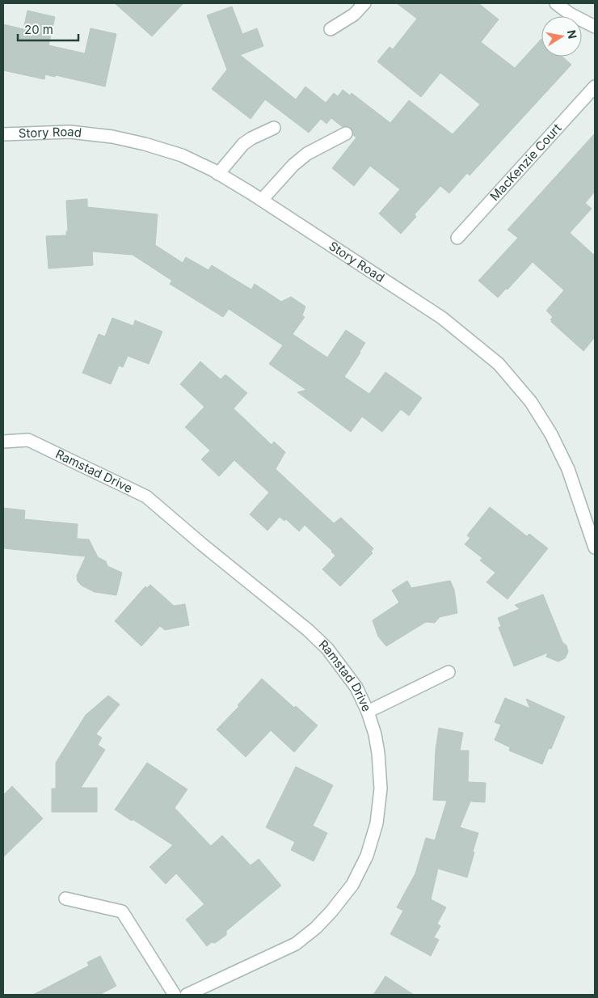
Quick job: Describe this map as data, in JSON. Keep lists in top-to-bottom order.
{
  "streets": {
    "street": ["Story Road", "MacKenzie Court", "Ramstad Drive"]
  },
  "scale_bar": "20 m",
  "north": "right"
}
